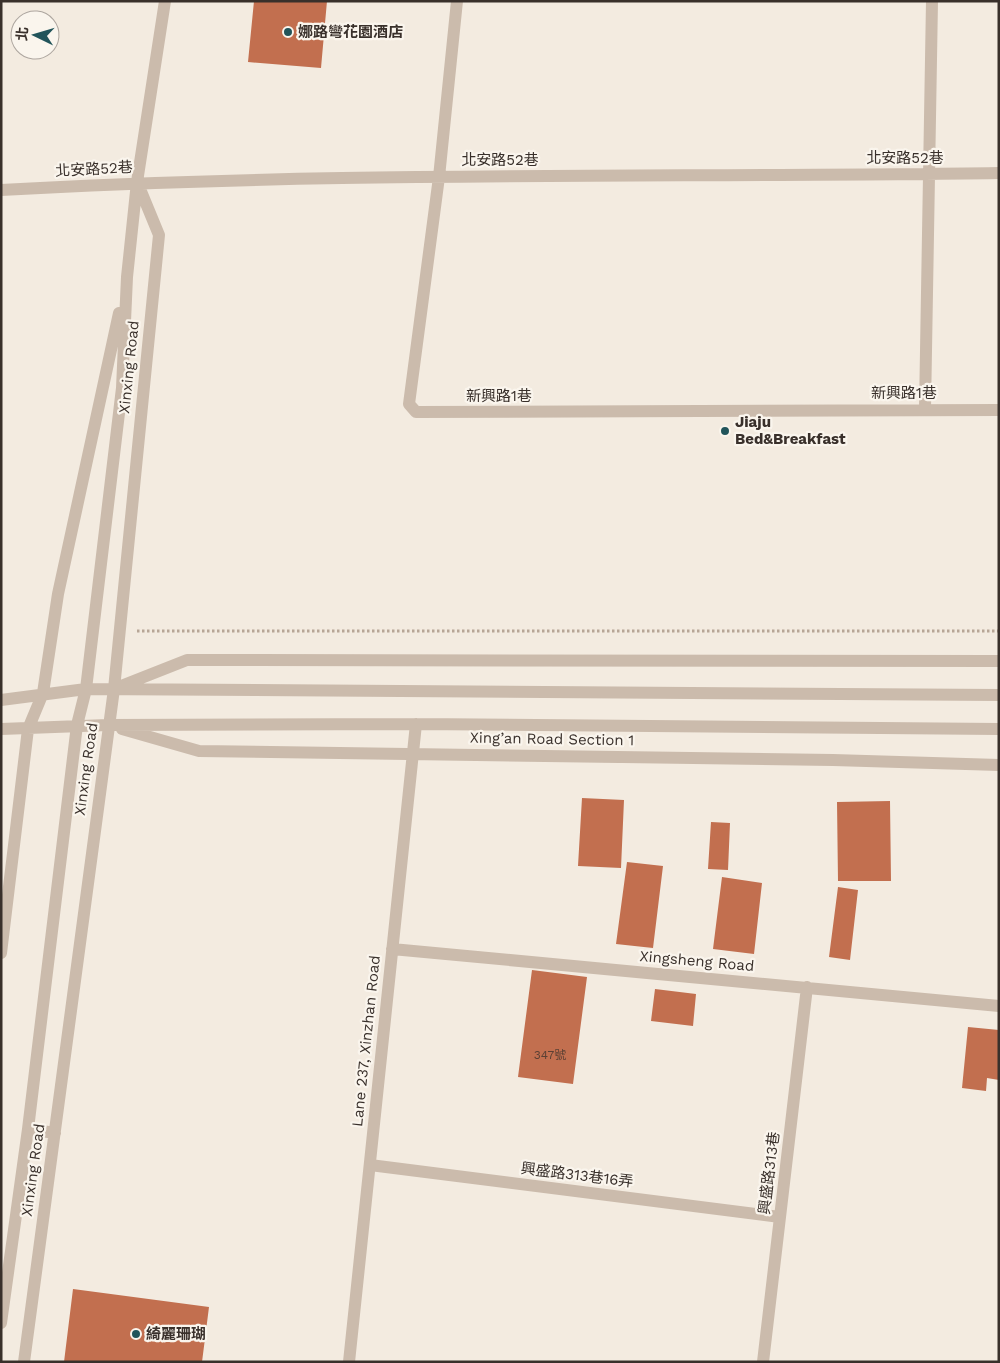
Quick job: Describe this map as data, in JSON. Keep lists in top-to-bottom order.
{
  "streets": {
    "street": [
      "北安路52巷",
      "Xinxing Road",
      "新興路1巷",
      "Xing’an Road Section 1",
      "Xingsheng Road",
      "Lane 237, Xinzhan Road",
      "興盛路313巷",
      "興盛路313巷16弄"
    ]
  },
  "crossings": [
    ["北安路52巷", "Xinxing Road"],
    ["北安路52巷", "新興路1巷"],
    ["Xinxing Road", "Xing’an Road Section 1"],
    ["Xing’an Road Section 1", "Lane 237, Xinzhan Road"],
    ["Xingsheng Road", "Lane 237, Xinzhan Road"],
    ["Xingsheng Road", "興盛路313巷"],
    ["Lane 237, Xinzhan Road", "興盛路313巷16弄"],
    ["興盛路313巷", "興盛路313巷16弄"]
  ],
  "places": ["娜路彎花園酒店", "Jiaju Bed&Breakfast", "綺麗珊瑚"],
  "house_numbers": ["347號"],
  "north": "left"
}
